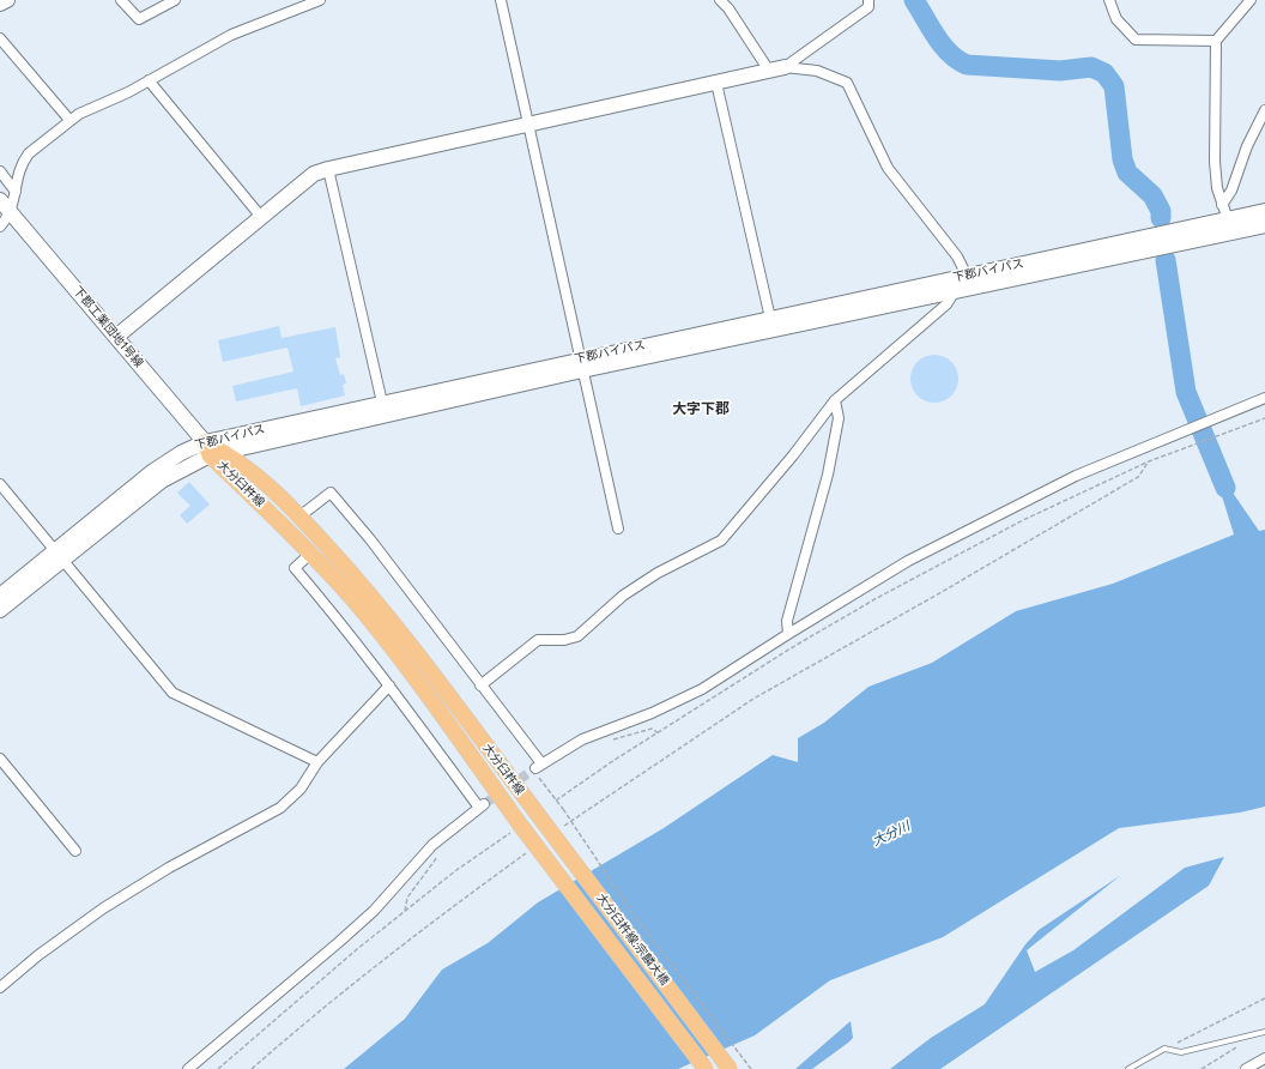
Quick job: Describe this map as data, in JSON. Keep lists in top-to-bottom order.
{
  "streets": {
    "main road": ["大分臼杵線", "大分臼杵線;宗麟大橋"],
    "street": ["下郡バイパス", "下郡工業団地1号線"]
  },
  "crossings": [
    ["下郡バイパス", "下郡工業団地1号線"],
    ["下郡バイパス", "大分臼杵線"],
    ["下郡工業団地1号線", "大分臼杵線"],
    ["大分臼杵線", "大分臼杵線;宗麟大橋"]
  ],
  "districts": ["大字下郡"],
  "water": ["大分川"]
}
